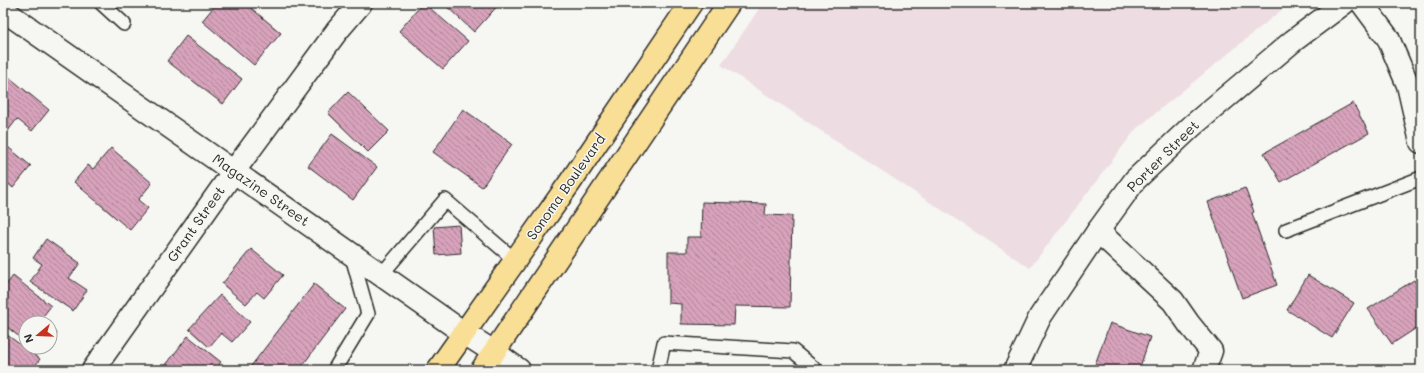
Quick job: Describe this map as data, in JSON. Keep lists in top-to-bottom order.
{
  "streets": {
    "main road": ["Sonoma Boulevard"],
    "street": ["Porter Street", "Magazine Street", "Grant Street"]
  },
  "crossings": [
    ["Sonoma Boulevard", "Magazine Street"],
    ["Magazine Street", "Grant Street"]
  ],
  "north": "left"
}
